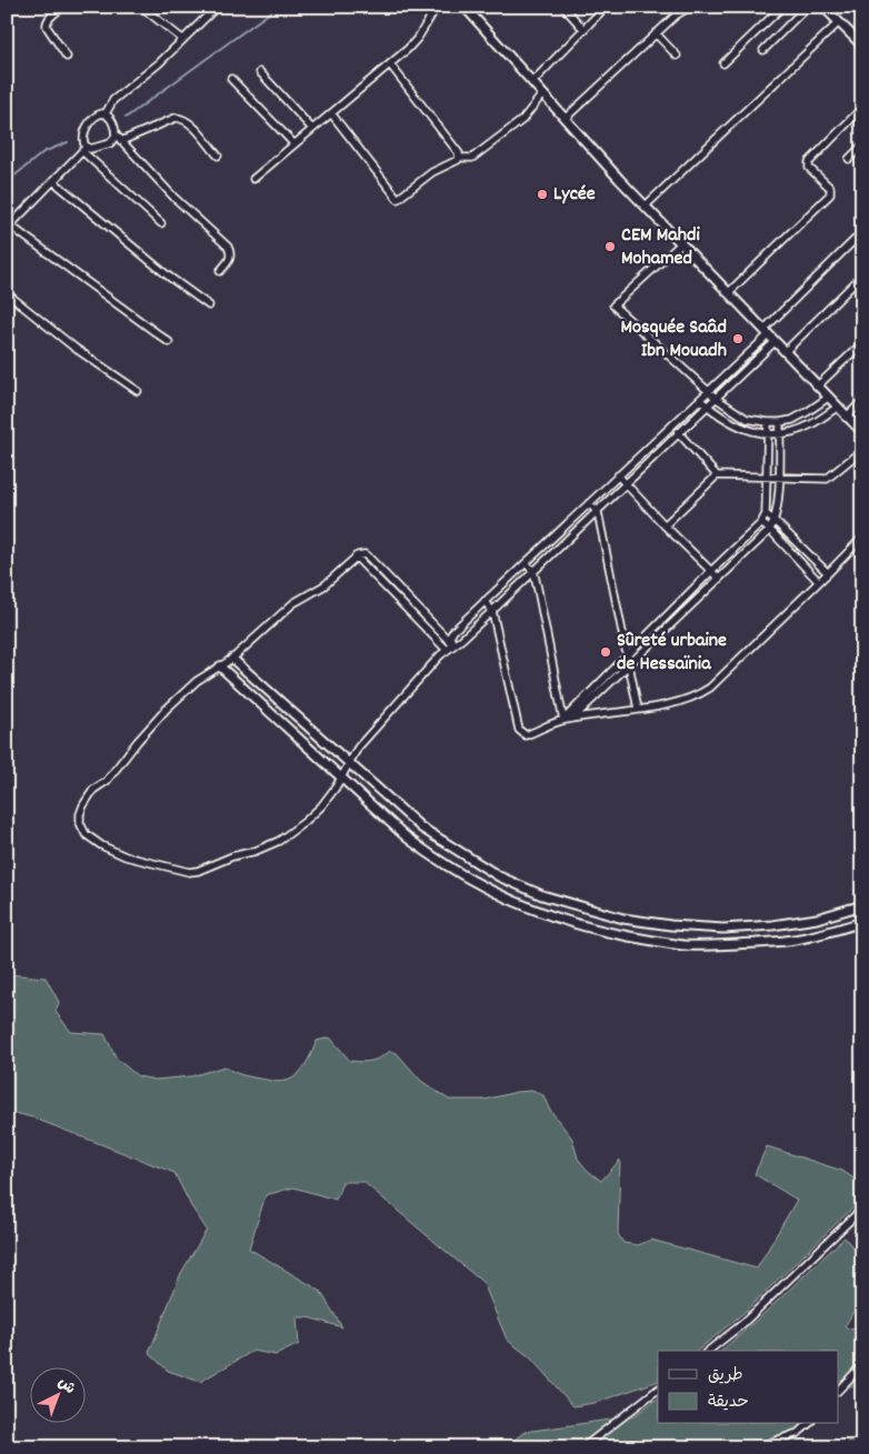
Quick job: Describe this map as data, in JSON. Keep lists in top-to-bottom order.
{
  "places": [
    "Lycée",
    "CEM Mahdi Mohamed",
    "Mosquée Saâd Ibn Mouadh",
    "Sûreté urbaine de Hessaïnia"
  ],
  "legend": ["طريق", "حديقة"],
  "north": "top right"
}
